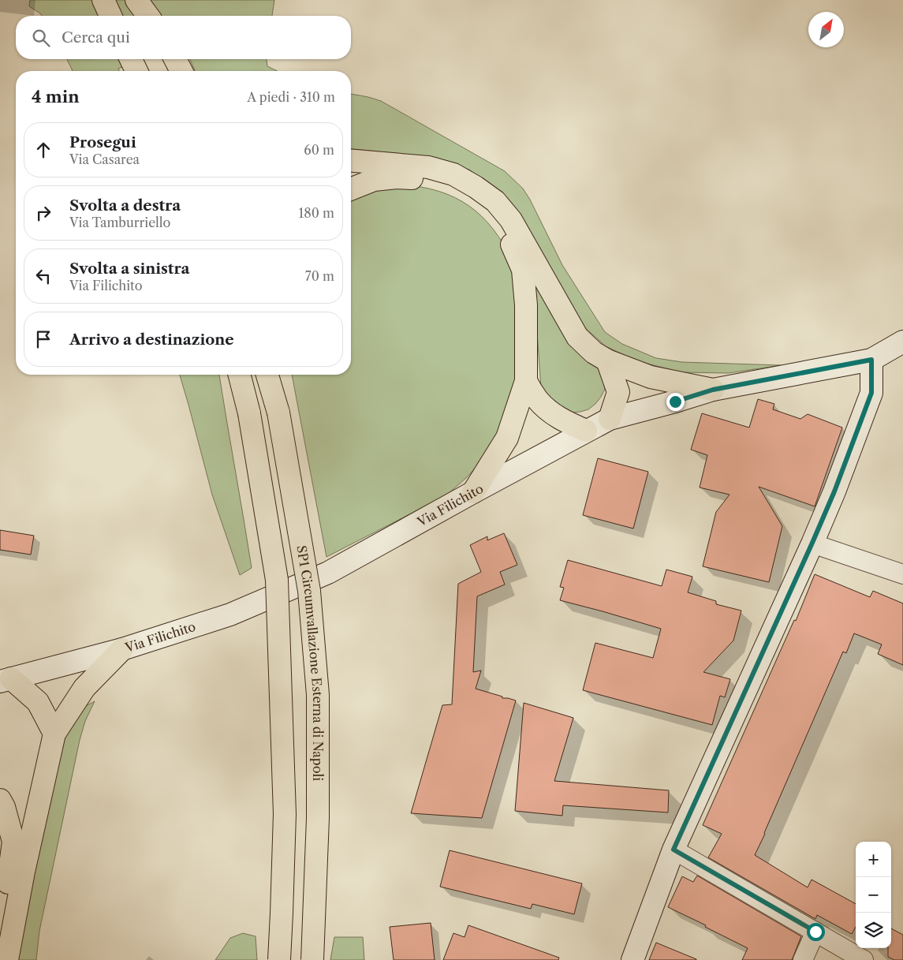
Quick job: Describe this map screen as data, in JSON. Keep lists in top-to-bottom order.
{
  "streets": {
    "highway": ["SP1 Circumvallazione Esterna di Napoli"],
    "street": ["Via Filichito"]
  },
  "north": "top right",
  "page": {
    "search": "Cerca qui",
    "heading": ["4 min", "A piedi · 310 m"],
    "list": [
      ["Prosegui", "Via Casarea", "60 m"],
      ["Svolta a destra", "Via Tamburriello", "180 m"],
      ["Svolta a sinistra", "Via Filichito", "70 m"],
      "Arrivo a destinazione"
    ],
    "map_buttons": ["+", "−"]
  }
}
